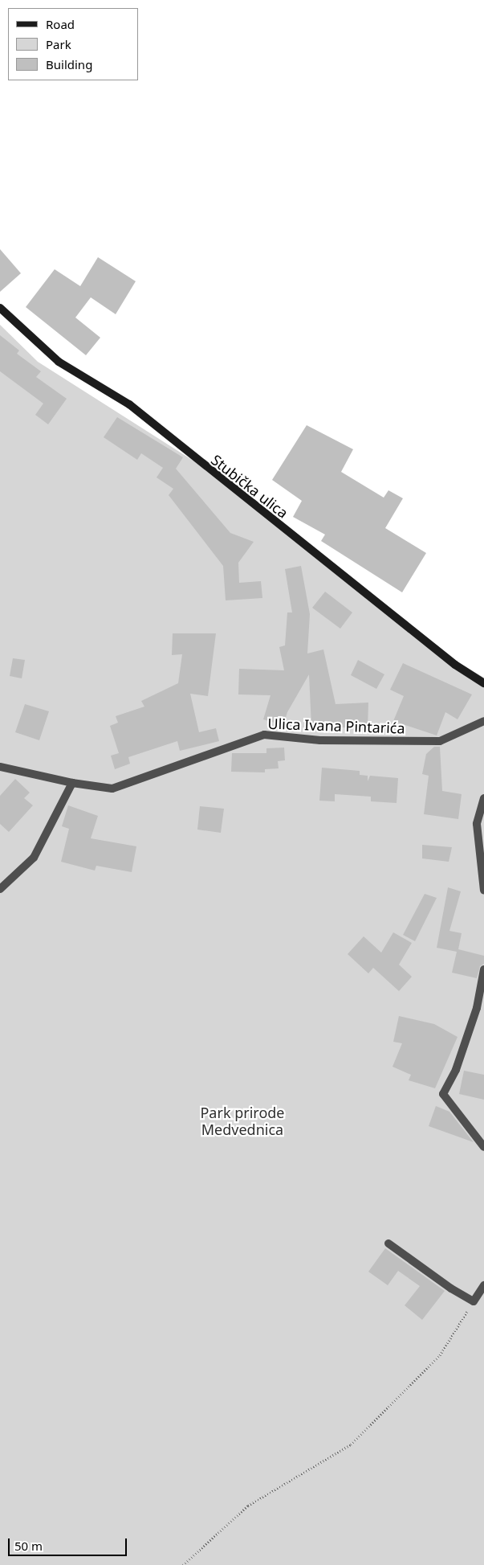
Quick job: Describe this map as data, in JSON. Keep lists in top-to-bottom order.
{
  "streets": {
    "main road": ["Stubička ulica"],
    "street": ["Ulica Ivana Pintarića"]
  },
  "parks": ["Park prirode Medvednica"],
  "legend": ["Road", "Park", "Building"],
  "scale_bar": "50 m"
}
